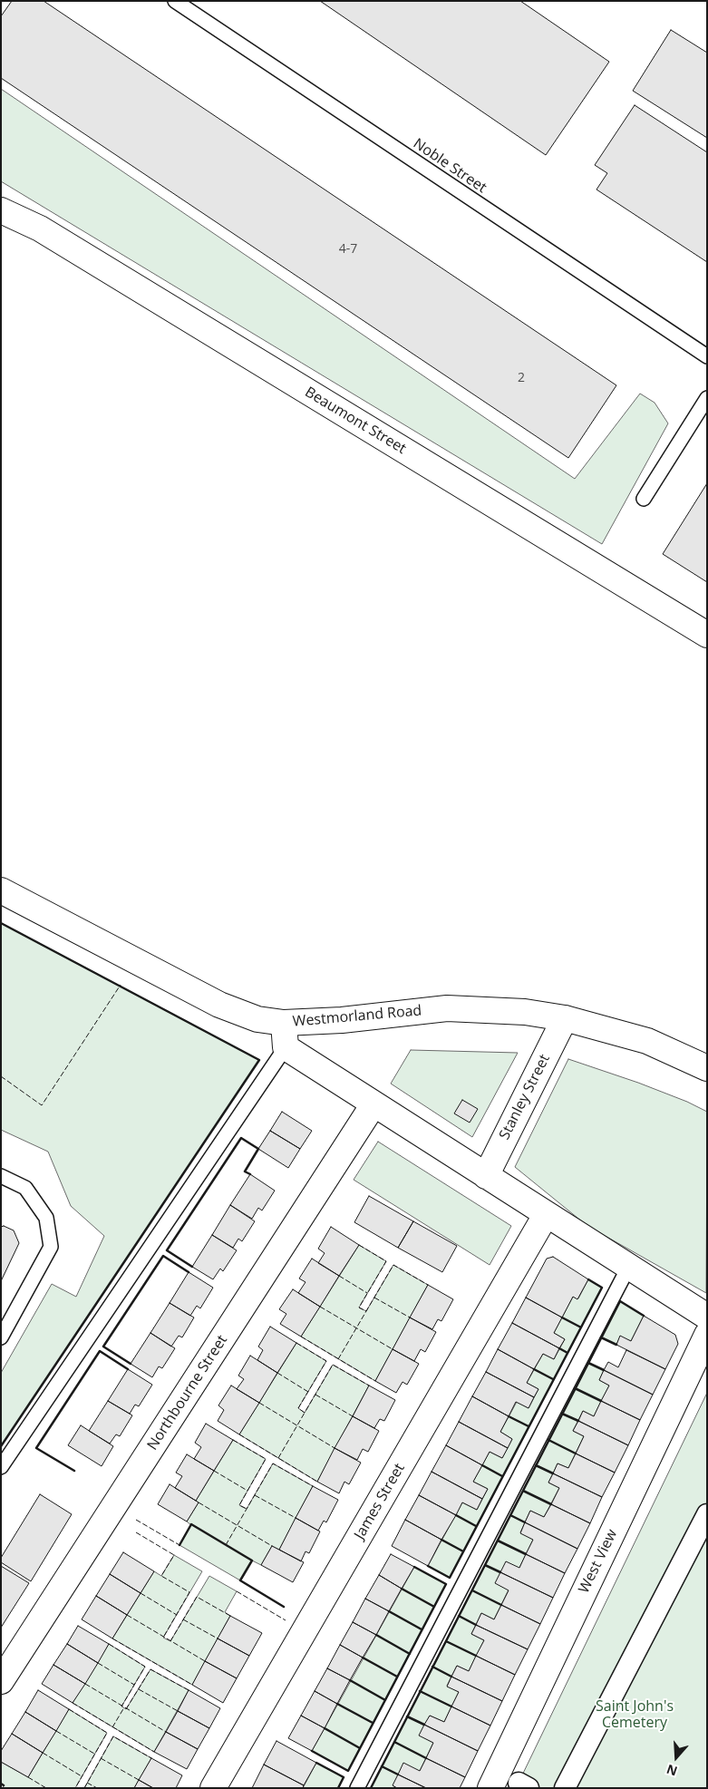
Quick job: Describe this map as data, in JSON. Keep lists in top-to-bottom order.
{
  "streets": {
    "street": [
      "Beaumont Street",
      "Westmorland Road",
      "Stanley Street",
      "Northbourne Street",
      "James Street",
      "West View"
    ],
    "lane": ["Noble Street"]
  },
  "crossings": [
    ["Westmorland Road", "Stanley Street"]
  ],
  "parks": ["Saint John's Cemetery"],
  "house_numbers": ["4-7", "2"],
  "north": "bottom"
}
